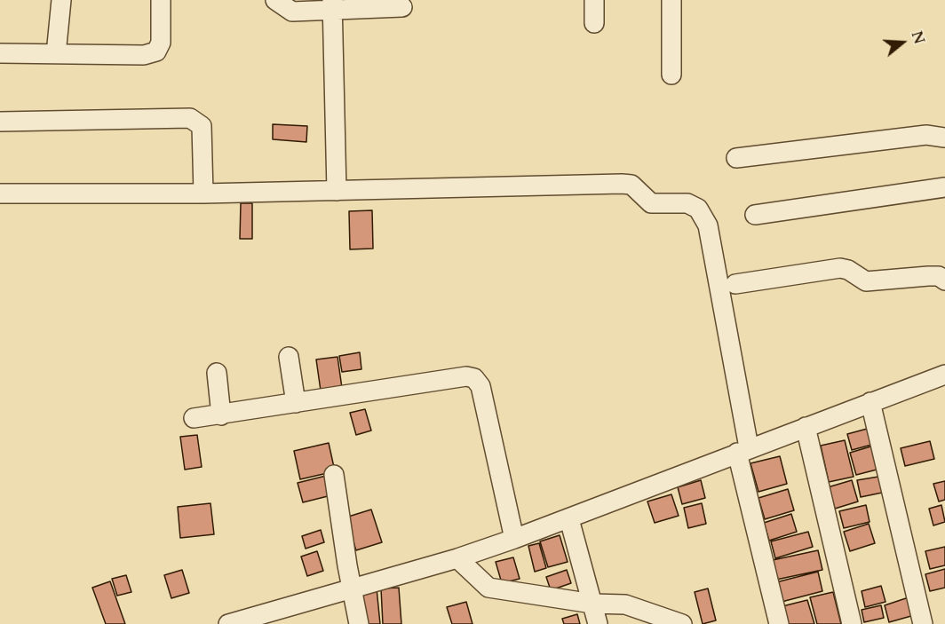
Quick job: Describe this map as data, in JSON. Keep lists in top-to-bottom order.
{
  "north": "right"
}
